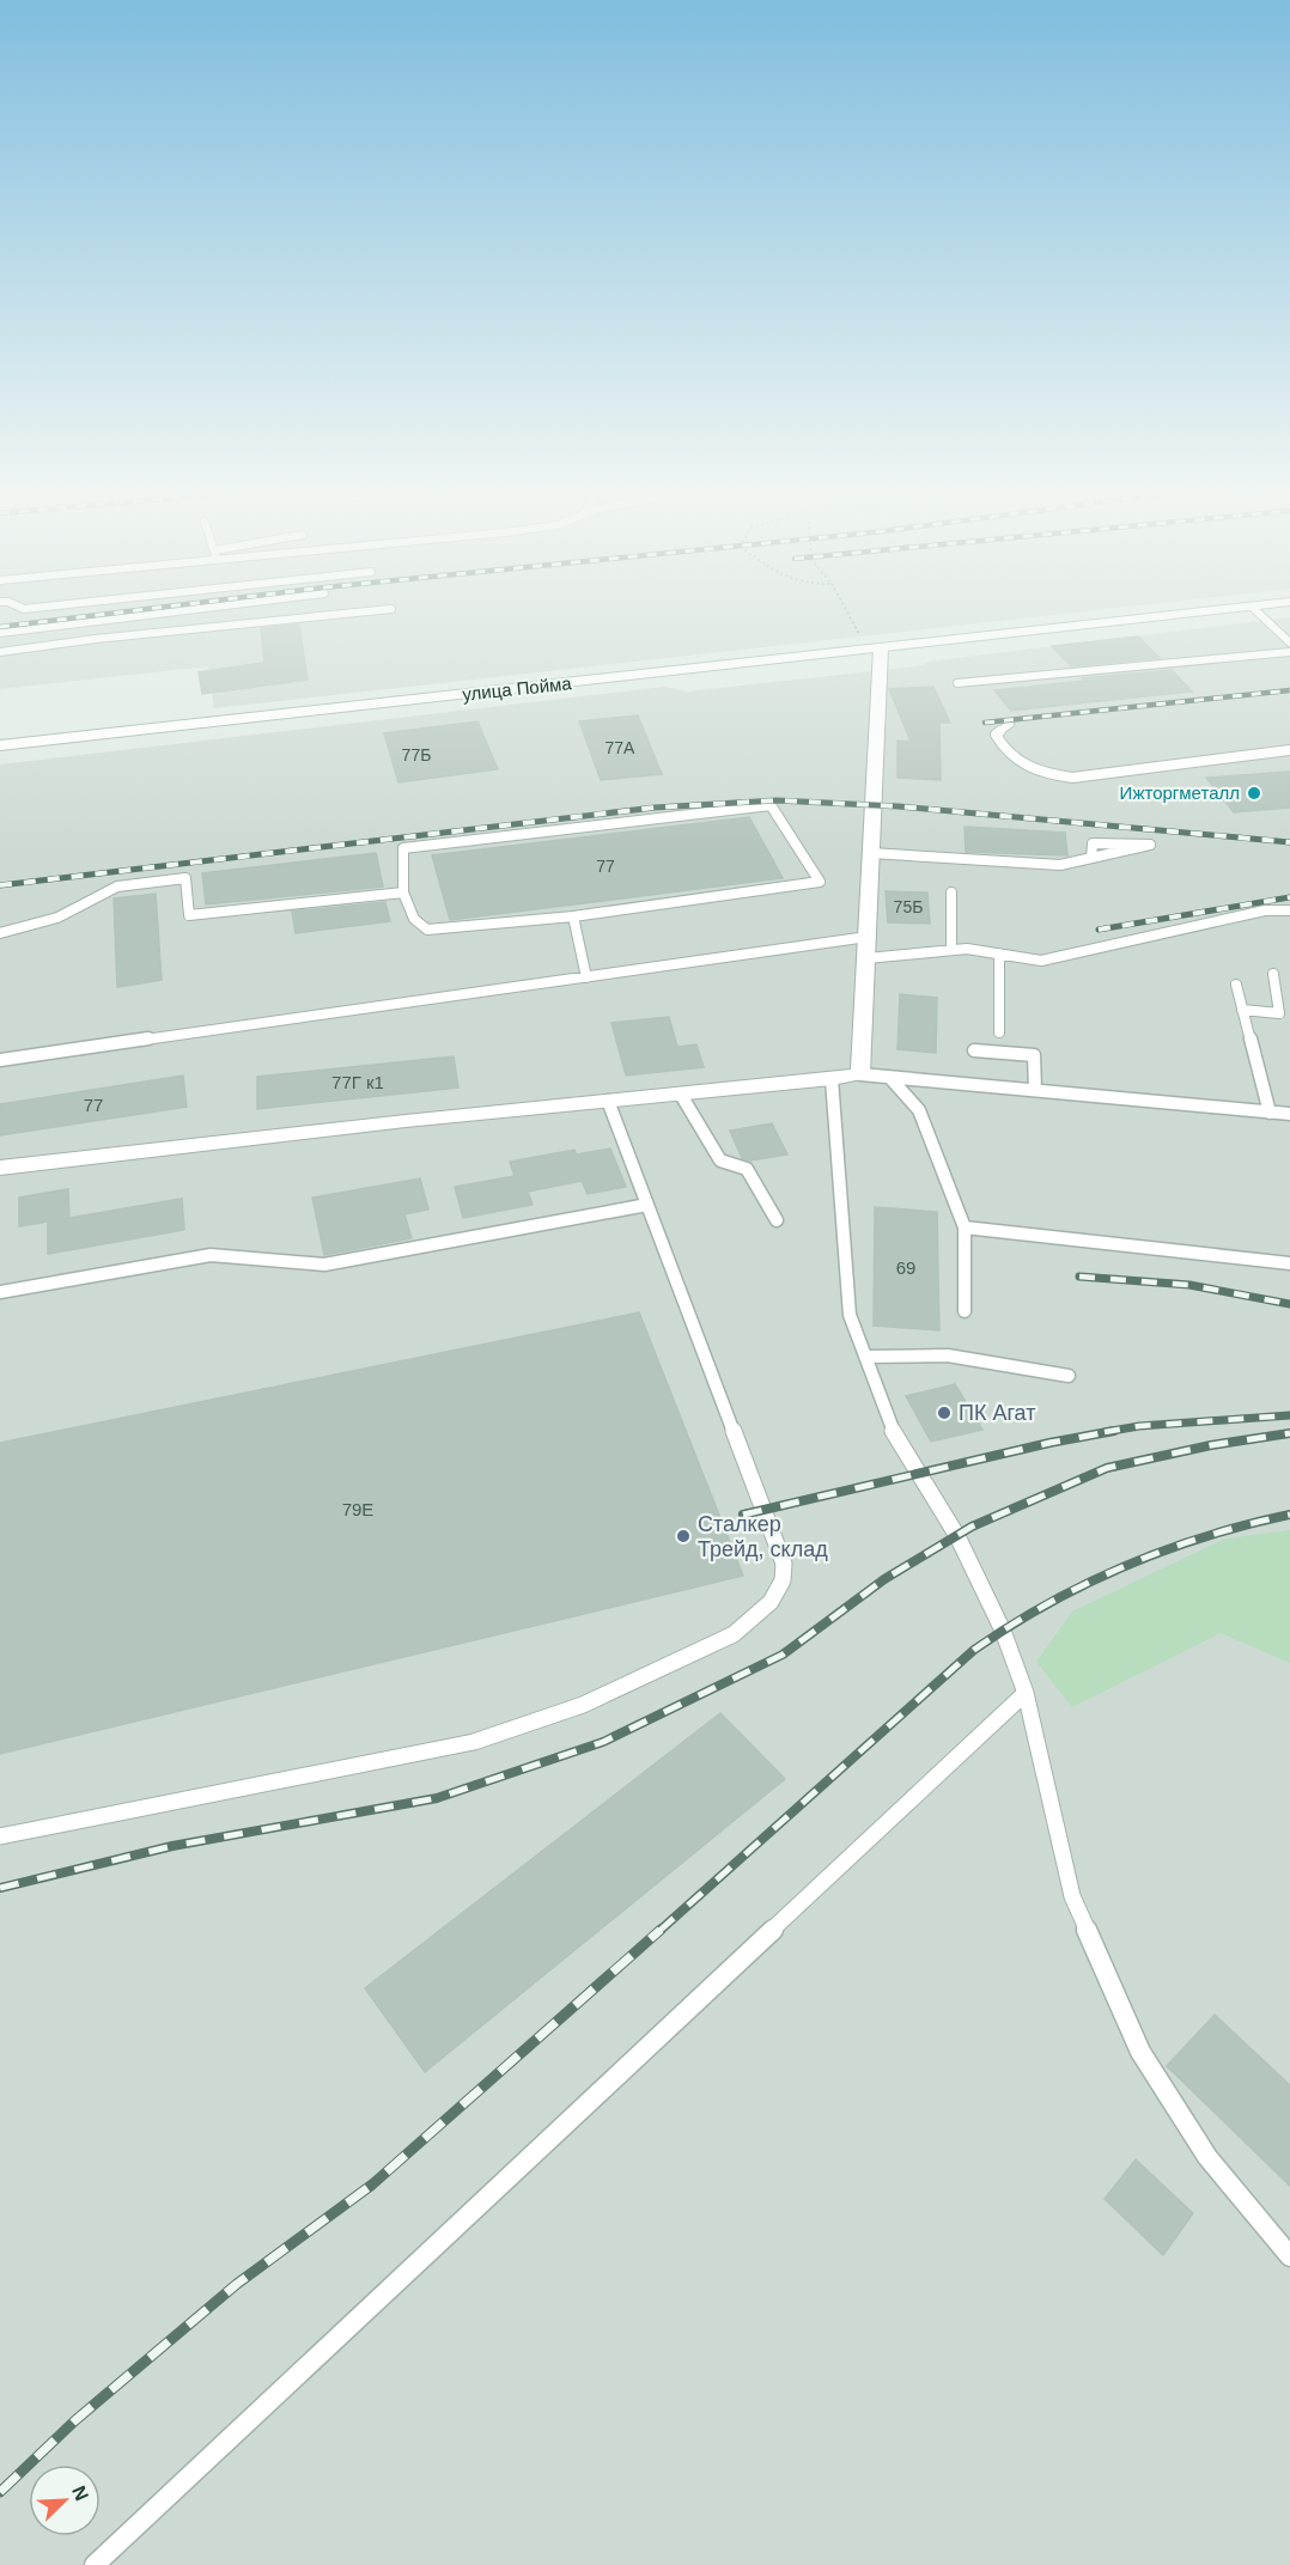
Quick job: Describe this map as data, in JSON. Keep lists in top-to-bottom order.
{
  "streets": {
    "main road": ["улица Пойма"]
  },
  "places": ["Ижторгметалл", "ПК Агат", "Сталкер Трейд, склад"],
  "house_numbers": [
    "77А",
    "77Б",
    "77",
    "75Б",
    "77Г к1",
    "77",
    "69",
    "79Е"
  ],
  "north": "top right"
}
